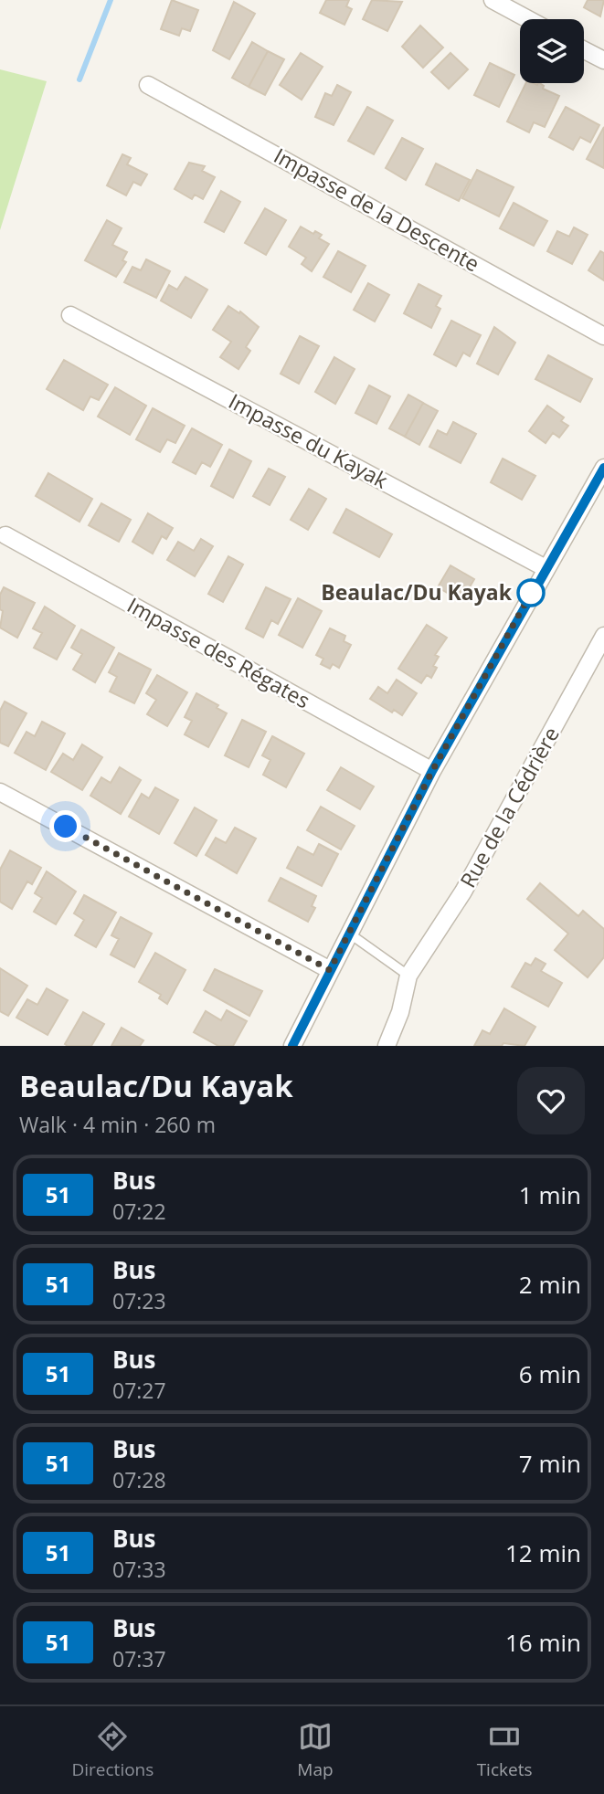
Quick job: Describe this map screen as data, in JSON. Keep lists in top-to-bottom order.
{
  "streets": {
    "street": [
      "Impasse de la Descente",
      "Impasse du Kayak",
      "Impasse des Régates",
      "Rue de la Cédrière"
    ]
  },
  "places": ["Beaulac/Du Kayak"],
  "lines": ["bus line 51"],
  "page": {
    "heading": ["Beaulac/Du Kayak", "Walk · 4 min · 260 m"],
    "list": [
      {
        "mark": "51",
        "name": "Bus",
        "note": "07:22",
        "value": "1 min"
      },
      {
        "mark": "51",
        "name": "Bus",
        "note": "07:23",
        "value": "2 min"
      },
      {
        "mark": "51",
        "name": "Bus",
        "note": "07:27",
        "value": "6 min"
      },
      {
        "mark": "51",
        "name": "Bus",
        "note": "07:28",
        "value": "7 min"
      },
      {
        "mark": "51",
        "name": "Bus",
        "note": "07:33",
        "value": "12 min"
      },
      {
        "mark": "51",
        "name": "Bus",
        "note": "07:37",
        "value": "16 min"
      }
    ],
    "tabs": ["Directions", "Map", "Tickets"]
  }
}
